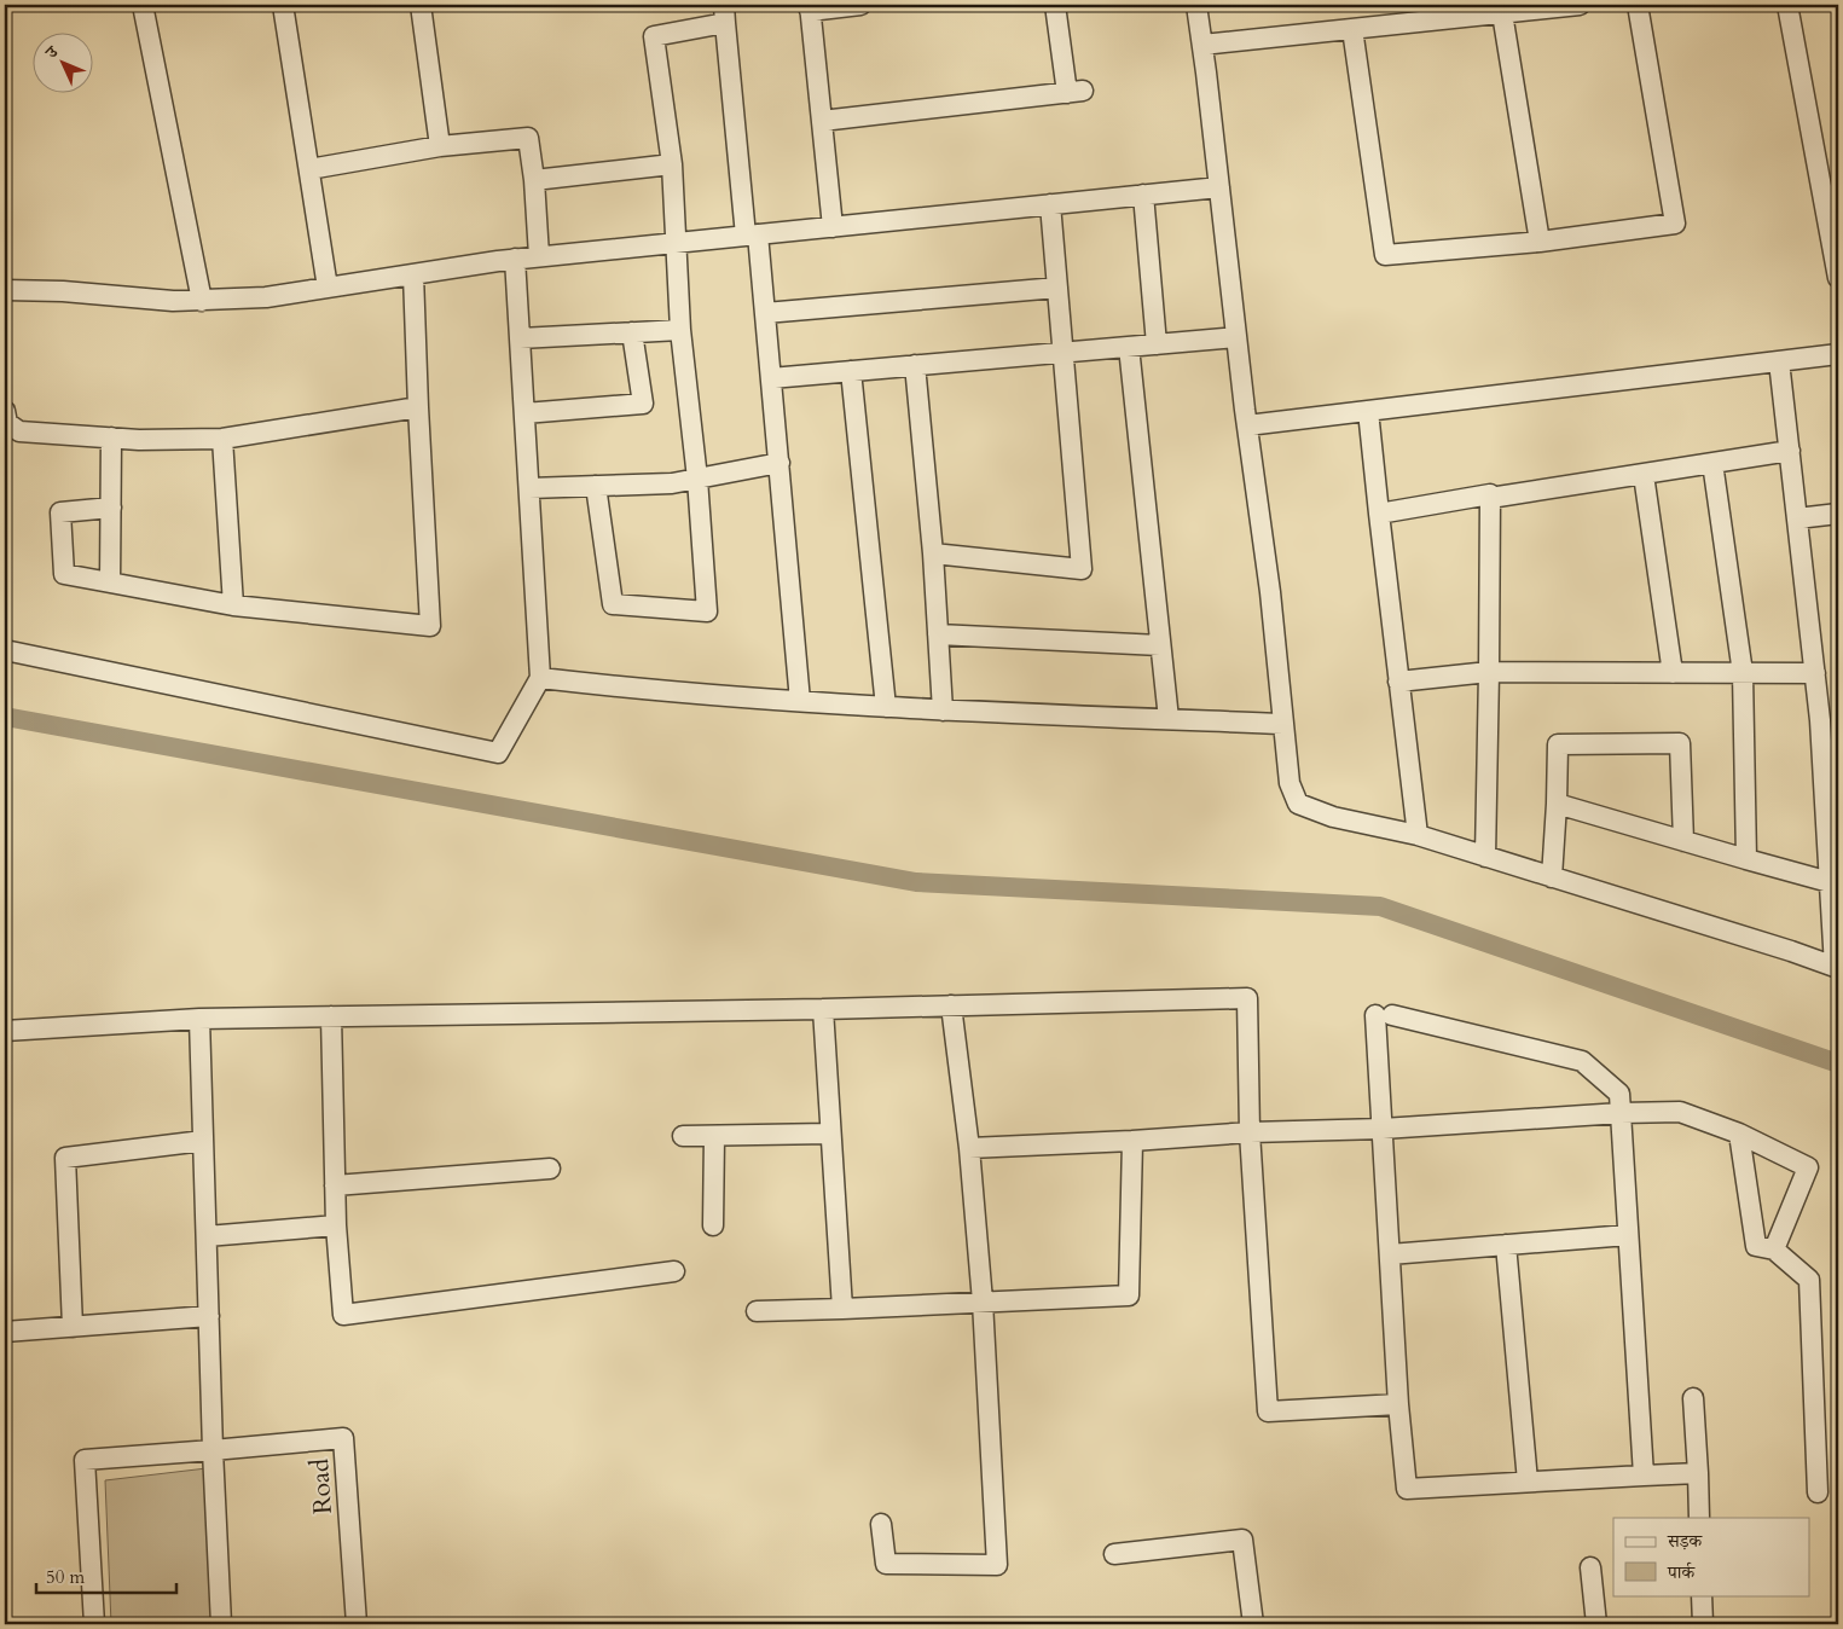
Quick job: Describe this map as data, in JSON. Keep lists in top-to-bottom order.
{
  "streets": {
    "street": ["Road"]
  },
  "legend": ["सड़क", "पार्क"],
  "scale_bar": "50 m",
  "north": "top left"
}
